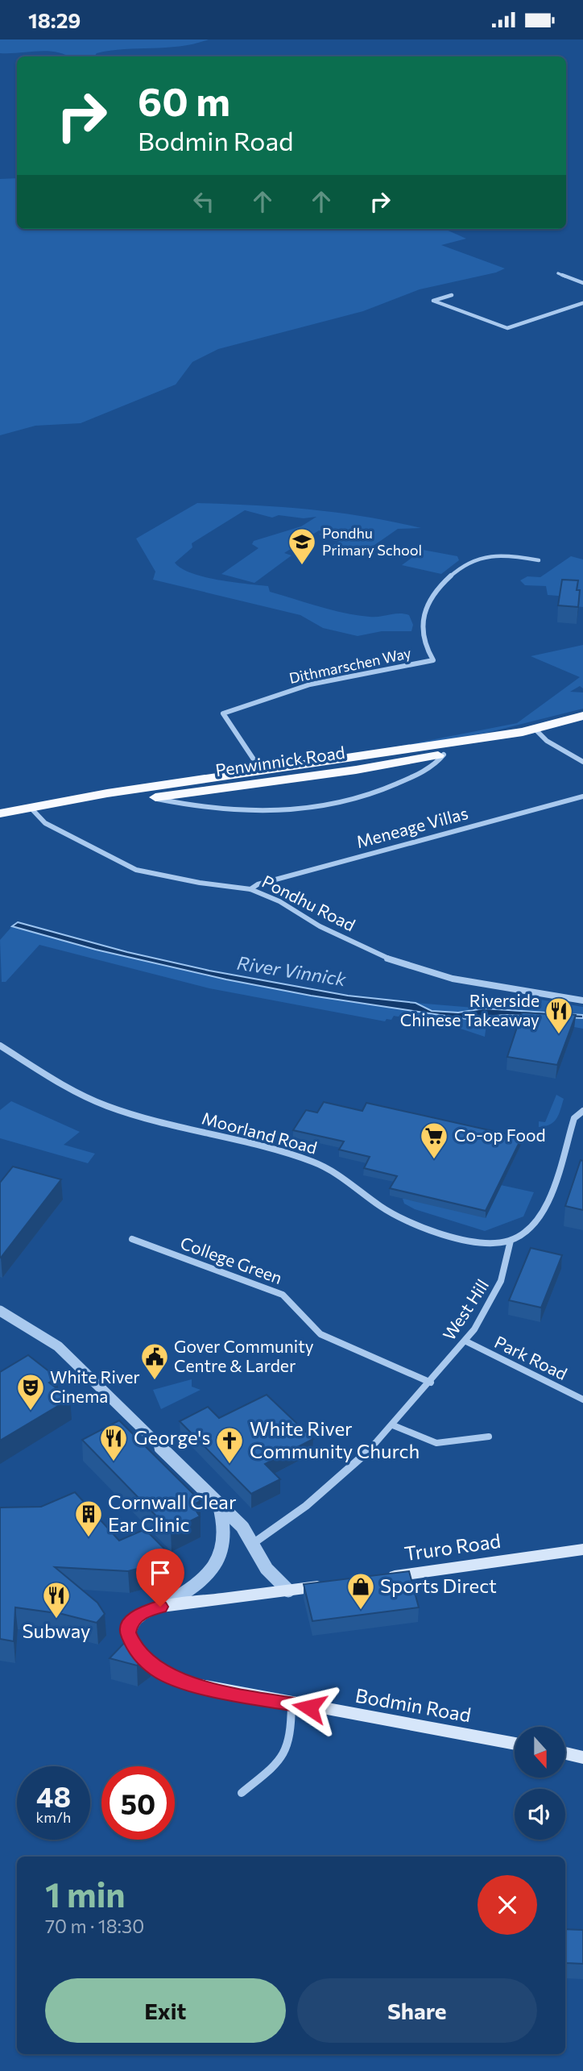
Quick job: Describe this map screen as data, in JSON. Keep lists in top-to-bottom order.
{
  "streets": {
    "highway": ["Penwinnick Road"],
    "main road": ["Truro Road", "Bodmin Road"],
    "street": [
      "Dithmarschen Way",
      "Meneage Villas",
      "Pondhu Road",
      "Moorland Road",
      "College Green",
      "West Hill",
      "Park Road"
    ]
  },
  "crossings": [
    ["Dithmarschen Way", "Penwinnick Road"],
    ["Penwinnick Road", "Pondhu Road"],
    ["Meneage Villas", "Pondhu Road"],
    ["Moorland Road", "West Hill"],
    ["College Green", "West Hill"],
    ["West Hill", "Park Road"]
  ],
  "water": ["River Vinnick"],
  "places": {
    "school or university": ["Pondhu Primary School"],
    "restaurant": ["Riverside Chinese Takeaway", "George's", "Subway"],
    "supermarket": ["Co-op Food"],
    "public building": ["Gover Community Centre & Larder"],
    "theatre": ["White River Cinema"],
    "church": ["White River Community Church"],
    "building": ["Cornwall Clear Ear Clinic"],
    "shop": ["Sports Direct"]
  },
  "north": "bottom",
  "page": {
    "status": "18:29",
    "turn": ["60 m", "Bodmin Road"],
    "speed": "48 km/h",
    "limit": "50",
    "heading": ["1 min", "70 m · 18:30"],
    "buttons": ["Exit", "Share"]
  }
}
